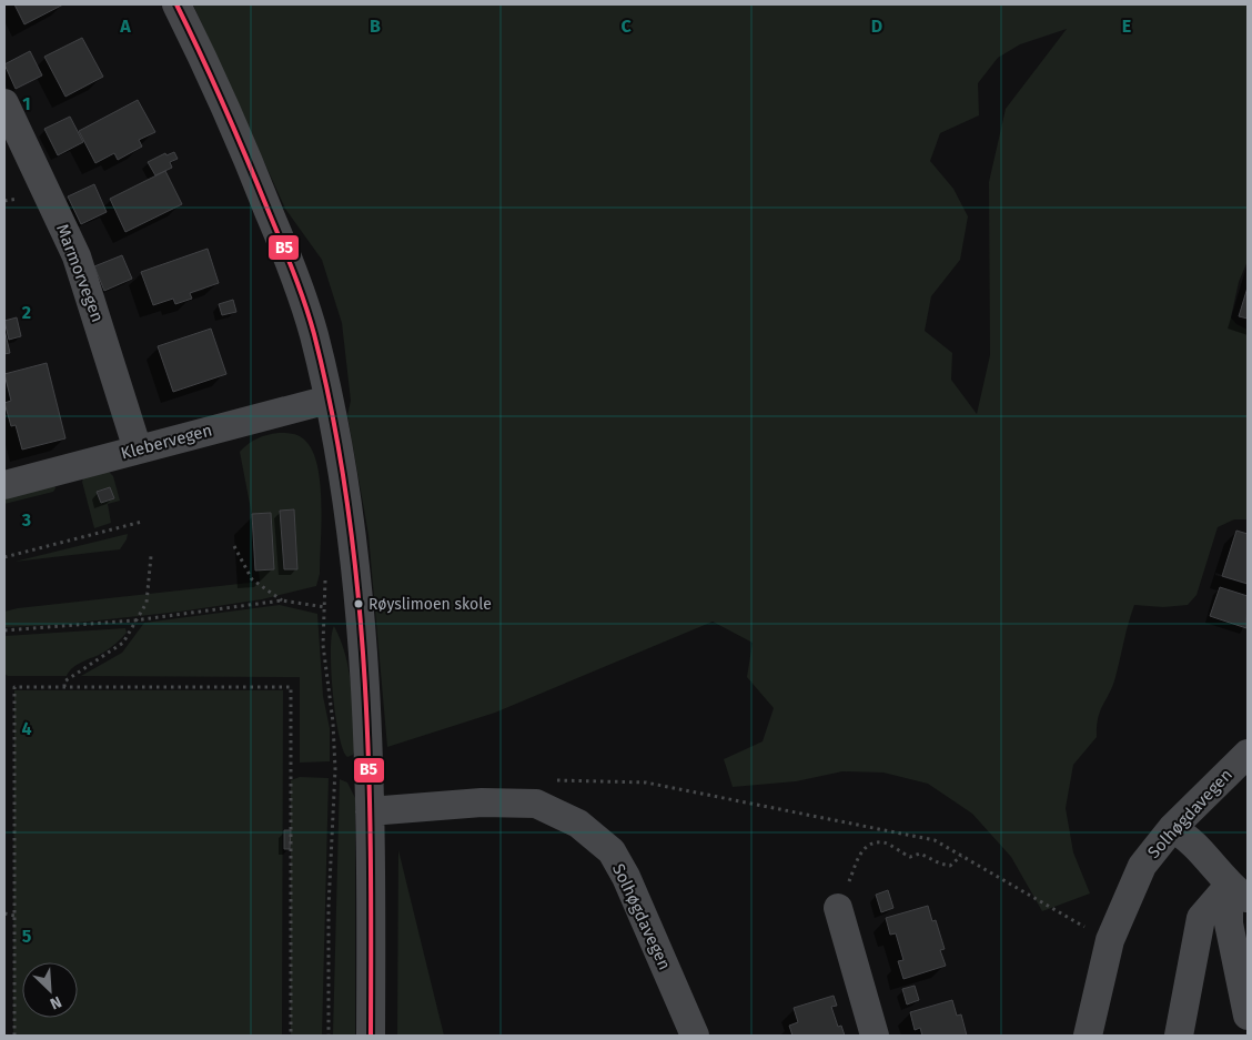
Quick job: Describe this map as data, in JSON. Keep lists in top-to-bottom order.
{
  "streets": {
    "street": ["Marmorvegen", "Klebervegen", "Solhøgdavegen"]
  },
  "crossings": [
    ["Marmorvegen", "Klebervegen"]
  ],
  "places": ["Røyslimoen skole"],
  "lines": ["transit line B5"],
  "north": "bottom right",
  "grid": {
    "columns": [
      "A",
      "B",
      "C",
      "D",
      "E"
    ],
    "rows": [
      "1",
      "2",
      "3",
      "4",
      "5"
    ]
  }
}
